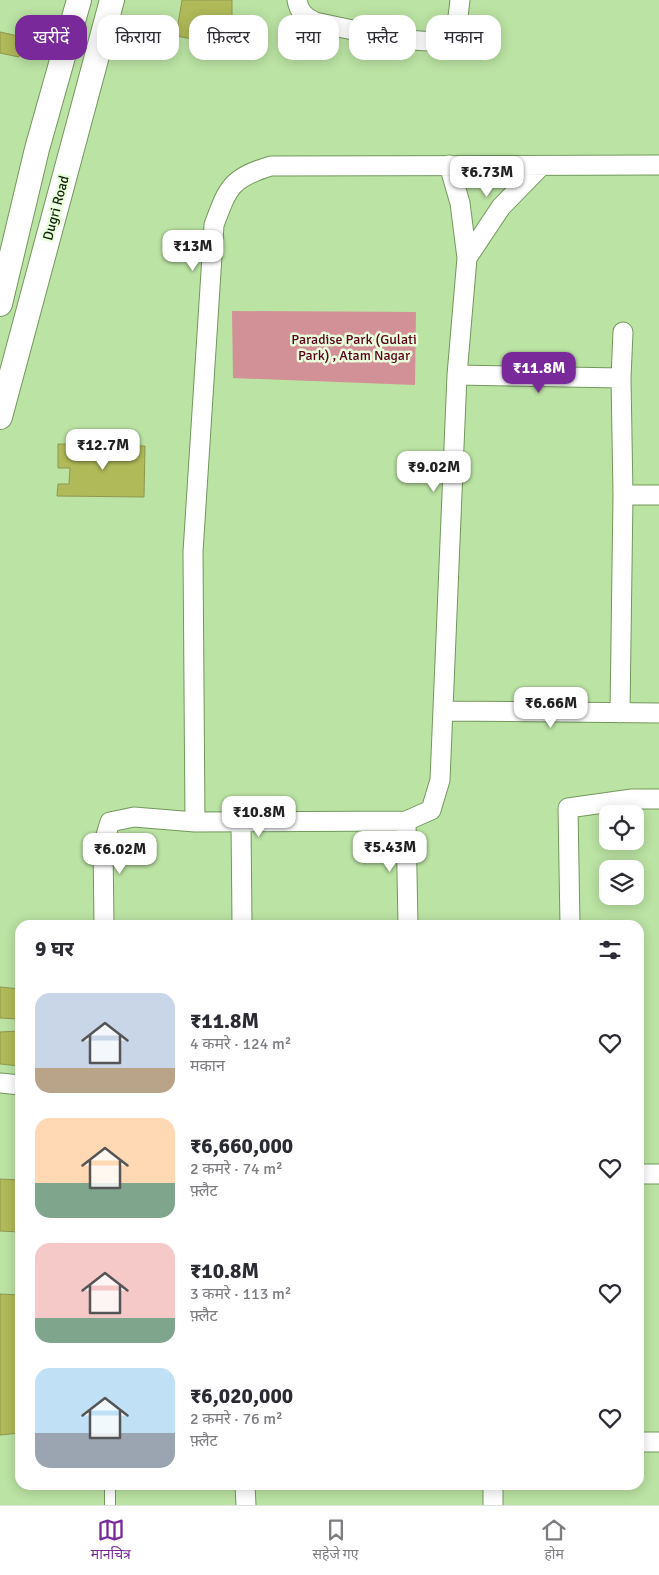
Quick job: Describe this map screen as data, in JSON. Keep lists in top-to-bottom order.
{
  "streets": {
    "street": ["Dugri Road"]
  },
  "parks": ["Paradise Park (Gulati Park) , Atam Nagar"],
  "page": {
    "chip": [
      "खरीदें",
      "किराया",
      "फ़िल्टर",
      "नया",
      "फ़्लैट",
      "मकान"
    ],
    "price": [
      "₹6.73M",
      "₹13M",
      "₹11.8M",
      "₹12.7M",
      "₹9.02M",
      "₹6.66M",
      "₹10.8M",
      "₹5.43M",
      "₹6.02M"
    ],
    "heading": "9 घर",
    "list": [
      {
        "name": "₹11.8M",
        "note": "4 कमरे · 124 m² · मकान"
      },
      {
        "name": "₹6,660,000",
        "note": "2 कमरे · 74 m² · फ़्लैट"
      },
      {
        "name": "₹10.8M",
        "note": "3 कमरे · 113 m² · फ़्लैट"
      },
      {
        "name": "₹6,020,000",
        "note": "2 कमरे · 76 m² · फ़्लैट"
      }
    ],
    "tabs": ["मानचित्र", "सहेजे गए", "होम"]
  }
}
